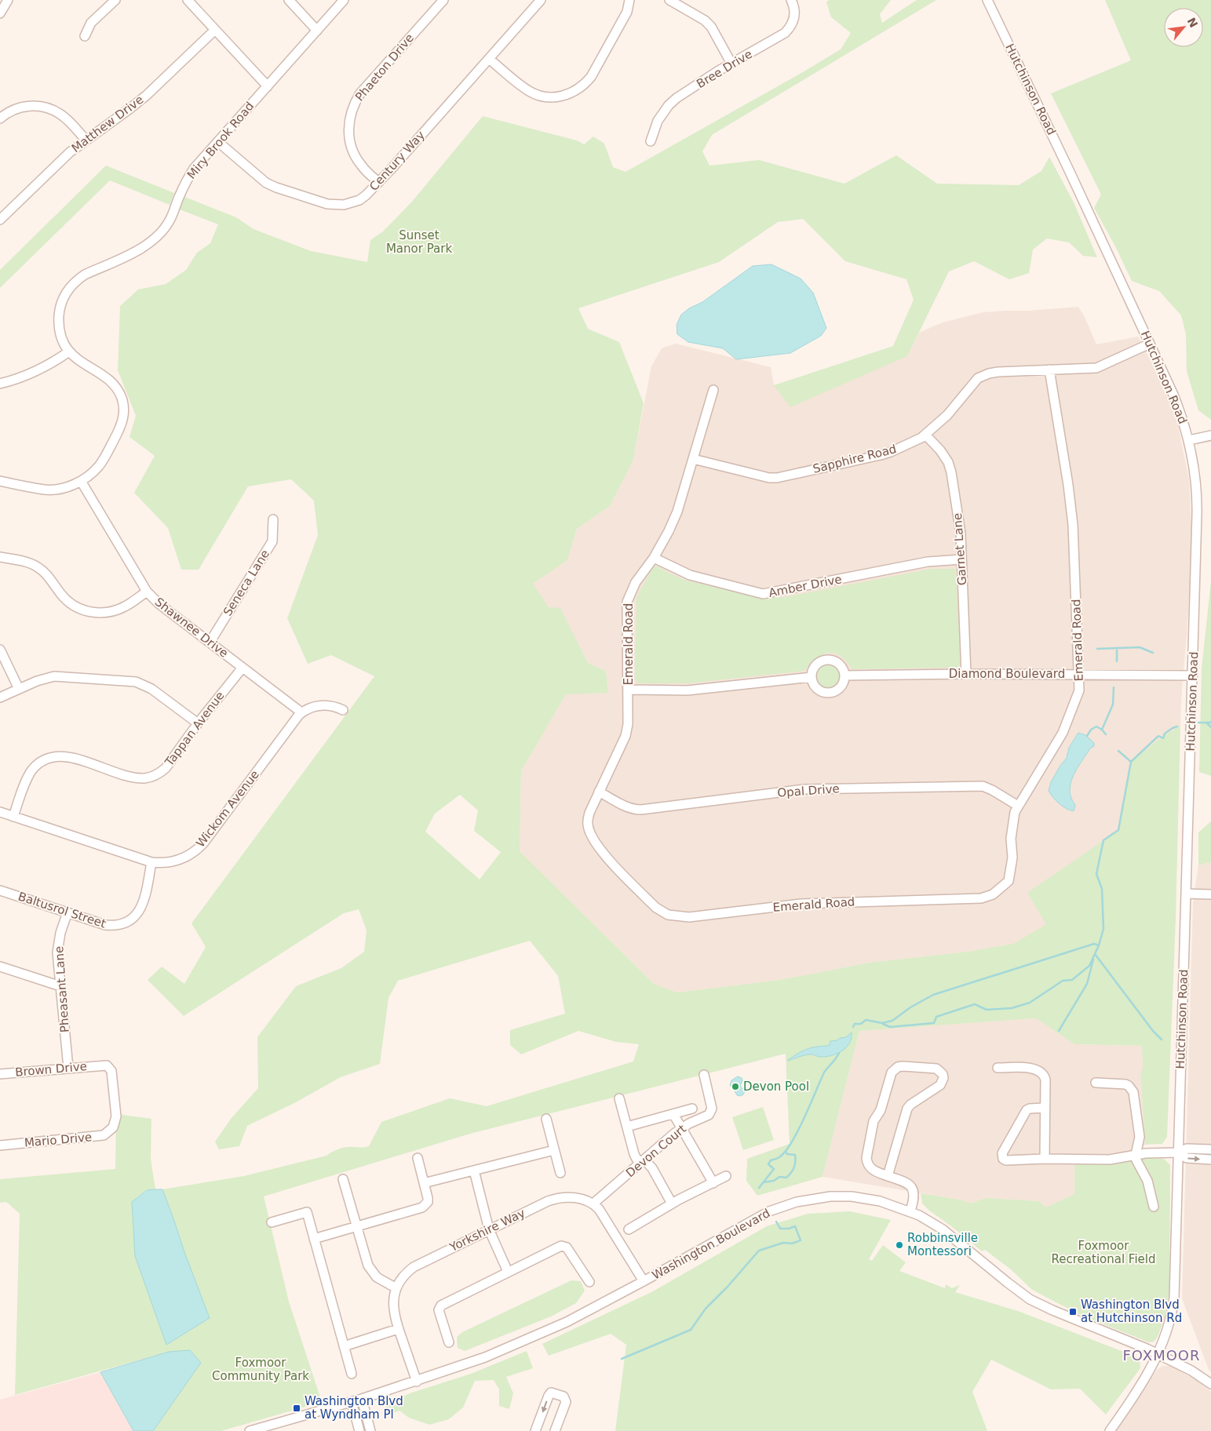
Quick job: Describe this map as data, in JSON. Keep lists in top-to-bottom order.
{
  "streets": {
    "street": [
      "Phaeton Drive",
      "Bree Drive",
      "Hutchinson Road",
      "Matthew Drive",
      "Miry Brook Road",
      "Century Way",
      "Sapphire Road",
      "Garnet Lane",
      "Seneca Lane",
      "Amber Drive",
      "Shawnee Drive",
      "Emerald Road",
      "Diamond Boulevard",
      "Tappan Avenue",
      "Opal Drive",
      "Wickom Avenue",
      "Baltusrol Street",
      "Pheasant Lane",
      "Brown Drive",
      "Mario Drive",
      "Devon Court",
      "Yorkshire Way",
      "Washington Boulevard"
    ]
  },
  "crossings": [
    ["Phaeton Drive", "Century Way"],
    ["Hutchinson Road", "Sapphire Road"],
    ["Hutchinson Road", "Diamond Boulevard"],
    ["Hutchinson Road", "Washington Boulevard"],
    ["Miry Brook Road", "Century Way"],
    ["Miry Brook Road", "Shawnee Drive"],
    ["Sapphire Road", "Garnet Lane"],
    ["Sapphire Road", "Emerald Road"],
    ["Garnet Lane", "Amber Drive"],
    ["Garnet Lane", "Diamond Boulevard"],
    ["Seneca Lane", "Shawnee Drive"],
    ["Amber Drive", "Emerald Road"],
    ["Shawnee Drive", "Tappan Avenue"],
    ["Shawnee Drive", "Wickom Avenue"],
    ["Emerald Road", "Diamond Boulevard"],
    ["Emerald Road", "Opal Drive"],
    ["Tappan Avenue", "Wickom Avenue"],
    ["Wickom Avenue", "Baltusrol Street"],
    ["Baltusrol Street", "Pheasant Lane"],
    ["Pheasant Lane", "Brown Drive"],
    ["Brown Drive", "Mario Drive"],
    ["Devon Court", "Yorkshire Way"],
    ["Yorkshire Way", "Washington Boulevard"]
  ],
  "districts": ["FOXMOOR"],
  "parks": ["Sunset Manor Park", "Foxmoor Recreational Field", "Foxmoor Community Park"],
  "places": {
    "other": ["Devon Pool", "Robbinsville Montessori"],
    "transit": ["Washington Blvd at Hutchinson Rd", "Washington Blvd at Wyndham Pl"]
  },
  "north": "top right"
}
